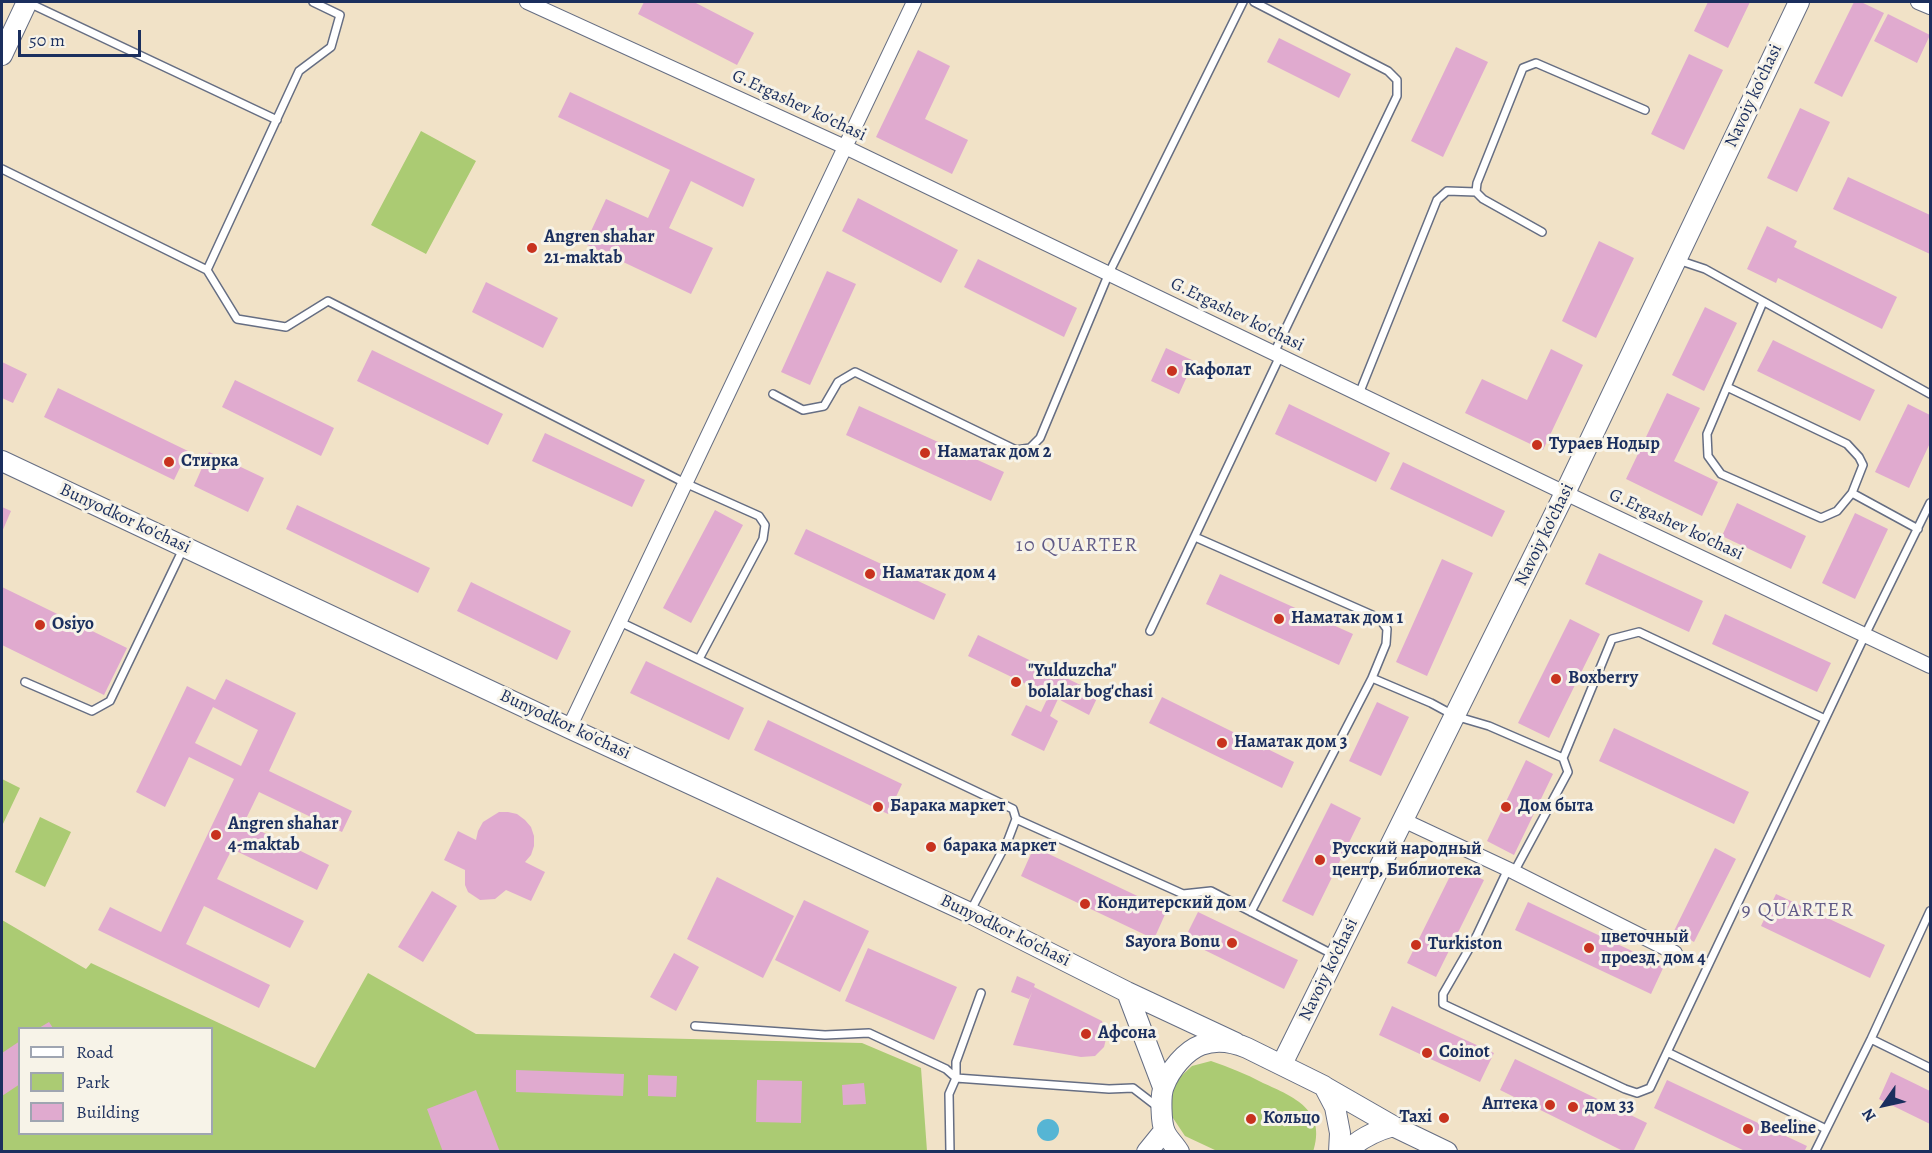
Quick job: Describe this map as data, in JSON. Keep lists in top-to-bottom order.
{
  "streets": {
    "main road": ["Navoiy ko'chasi", "Bunyodkor ko'chasi"],
    "street": ["G.Ergashev ko'chasi"]
  },
  "crossings": [
    ["Navoiy ko'chasi", "G.Ergashev ko'chasi"],
    ["Navoiy ko'chasi", "Bunyodkor ko'chasi"]
  ],
  "districts": ["10 QUARTER", "9 QUARTER"],
  "places": [
    "Angren shahar 21-maktab",
    "Кафолат",
    "Тураев Нодыр",
    "Наматак дом 2",
    "Стирка",
    "Наматак дом 4",
    "Наматак дом 1",
    "Osiyo",
    "Boxberry",
    "\"Yulduzcha\" bolalar bog'chasi",
    "Наматак дом 3",
    "Барака маркет",
    "Дом быта",
    "Angren shahar 4-maktab",
    "барака маркет",
    "Русский народный центр, Библиотека",
    "Кондитерский дом",
    "Sayora Bonu",
    "Turkiston",
    "цветочный проезд. дом 4",
    "Афсона",
    "Coinot",
    "Аптека",
    "дом 33",
    "Taxi",
    "Кольцо",
    "Beeline"
  ],
  "legend": ["Road", "Park", "Building"],
  "scale_bar": "50 m",
  "north": "bottom left"
}
